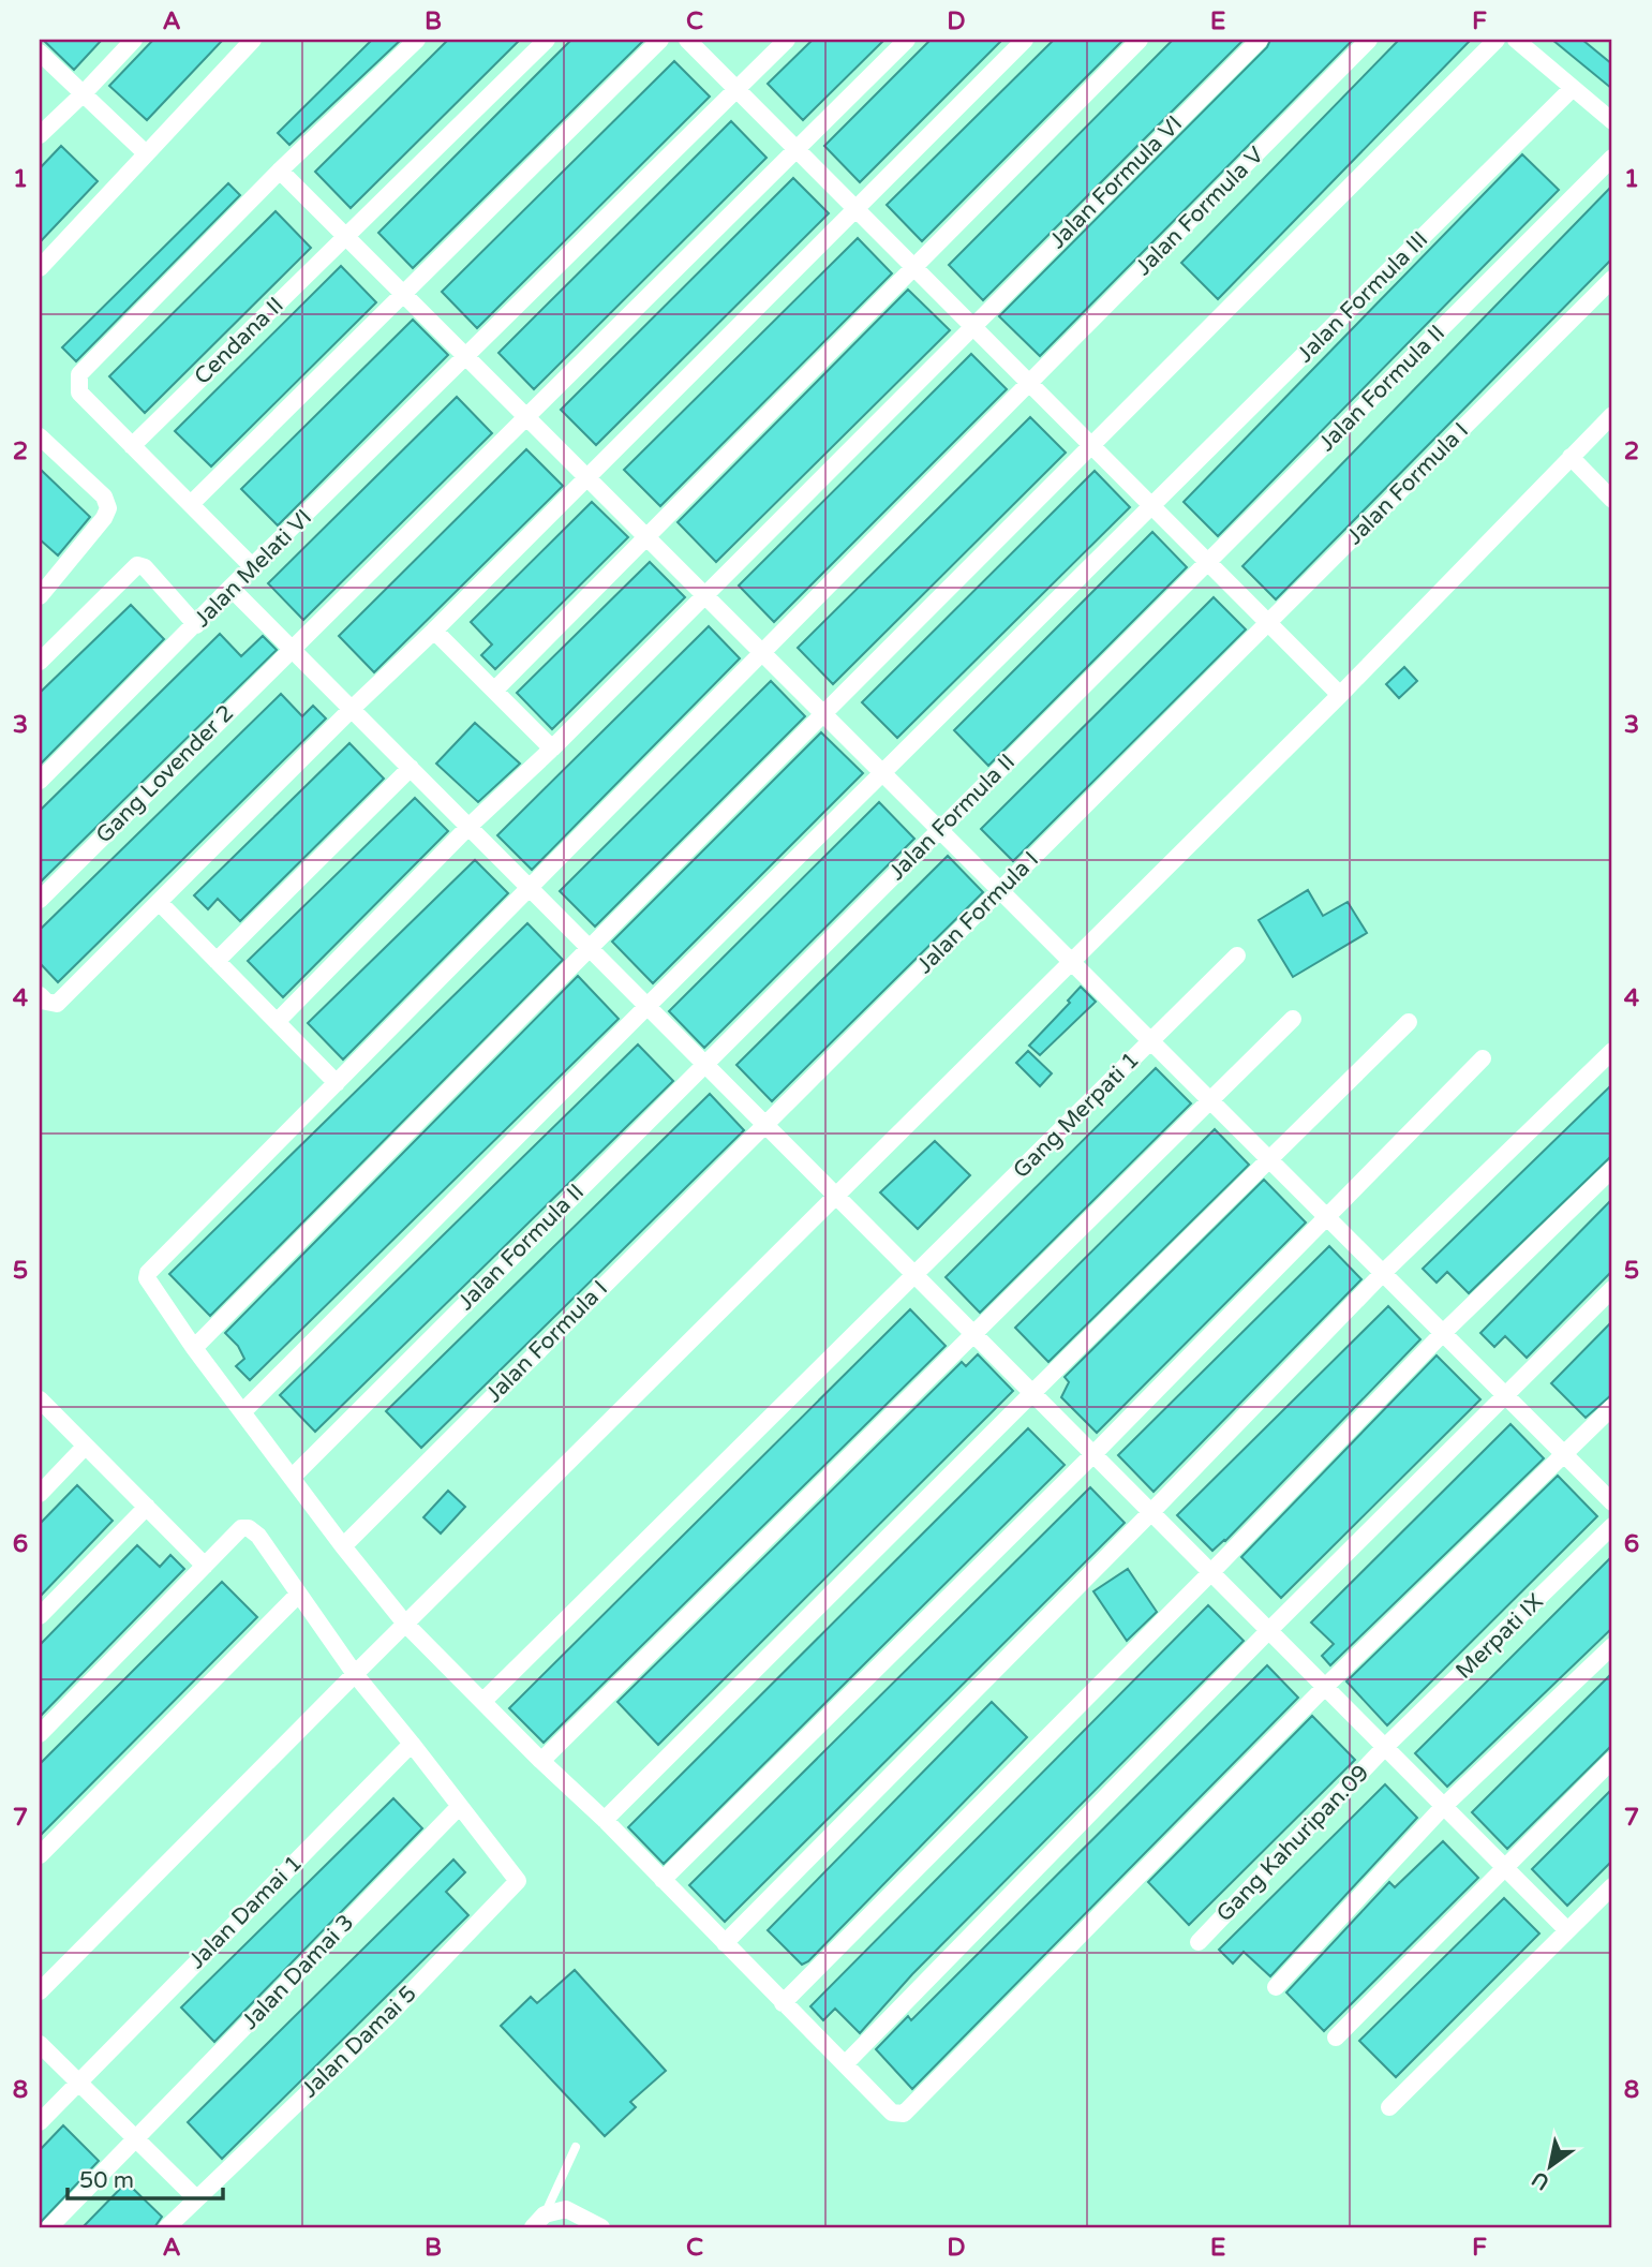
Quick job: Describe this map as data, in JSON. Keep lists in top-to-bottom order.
{
  "streets": {
    "street": [
      "Jalan Formula VI",
      "Jalan Formula V",
      "Jalan Formula III",
      "Cendana II",
      "Jalan Formula II",
      "Jalan Formula I",
      "Jalan Melati VI",
      "Gang Lovender 2",
      "Gang Merpati 1",
      "Merpati IX",
      "Gang Kahuripan.09",
      "Jalan Damai 1",
      "Jalan Damai 3",
      "Jalan Damai 5"
    ]
  },
  "crossings": [
    ["Merpati IX", "Gang Kahuripan.09"],
    ["Jalan Damai 3", "Jalan Damai 5"]
  ],
  "scale_bar": "50 m",
  "north": "bottom left",
  "grid": {
    "columns": [
      "A",
      "B",
      "C",
      "D",
      "E",
      "F"
    ],
    "rows": [
      "1",
      "2",
      "3",
      "4",
      "5",
      "6",
      "7",
      "8"
    ]
  }
}
